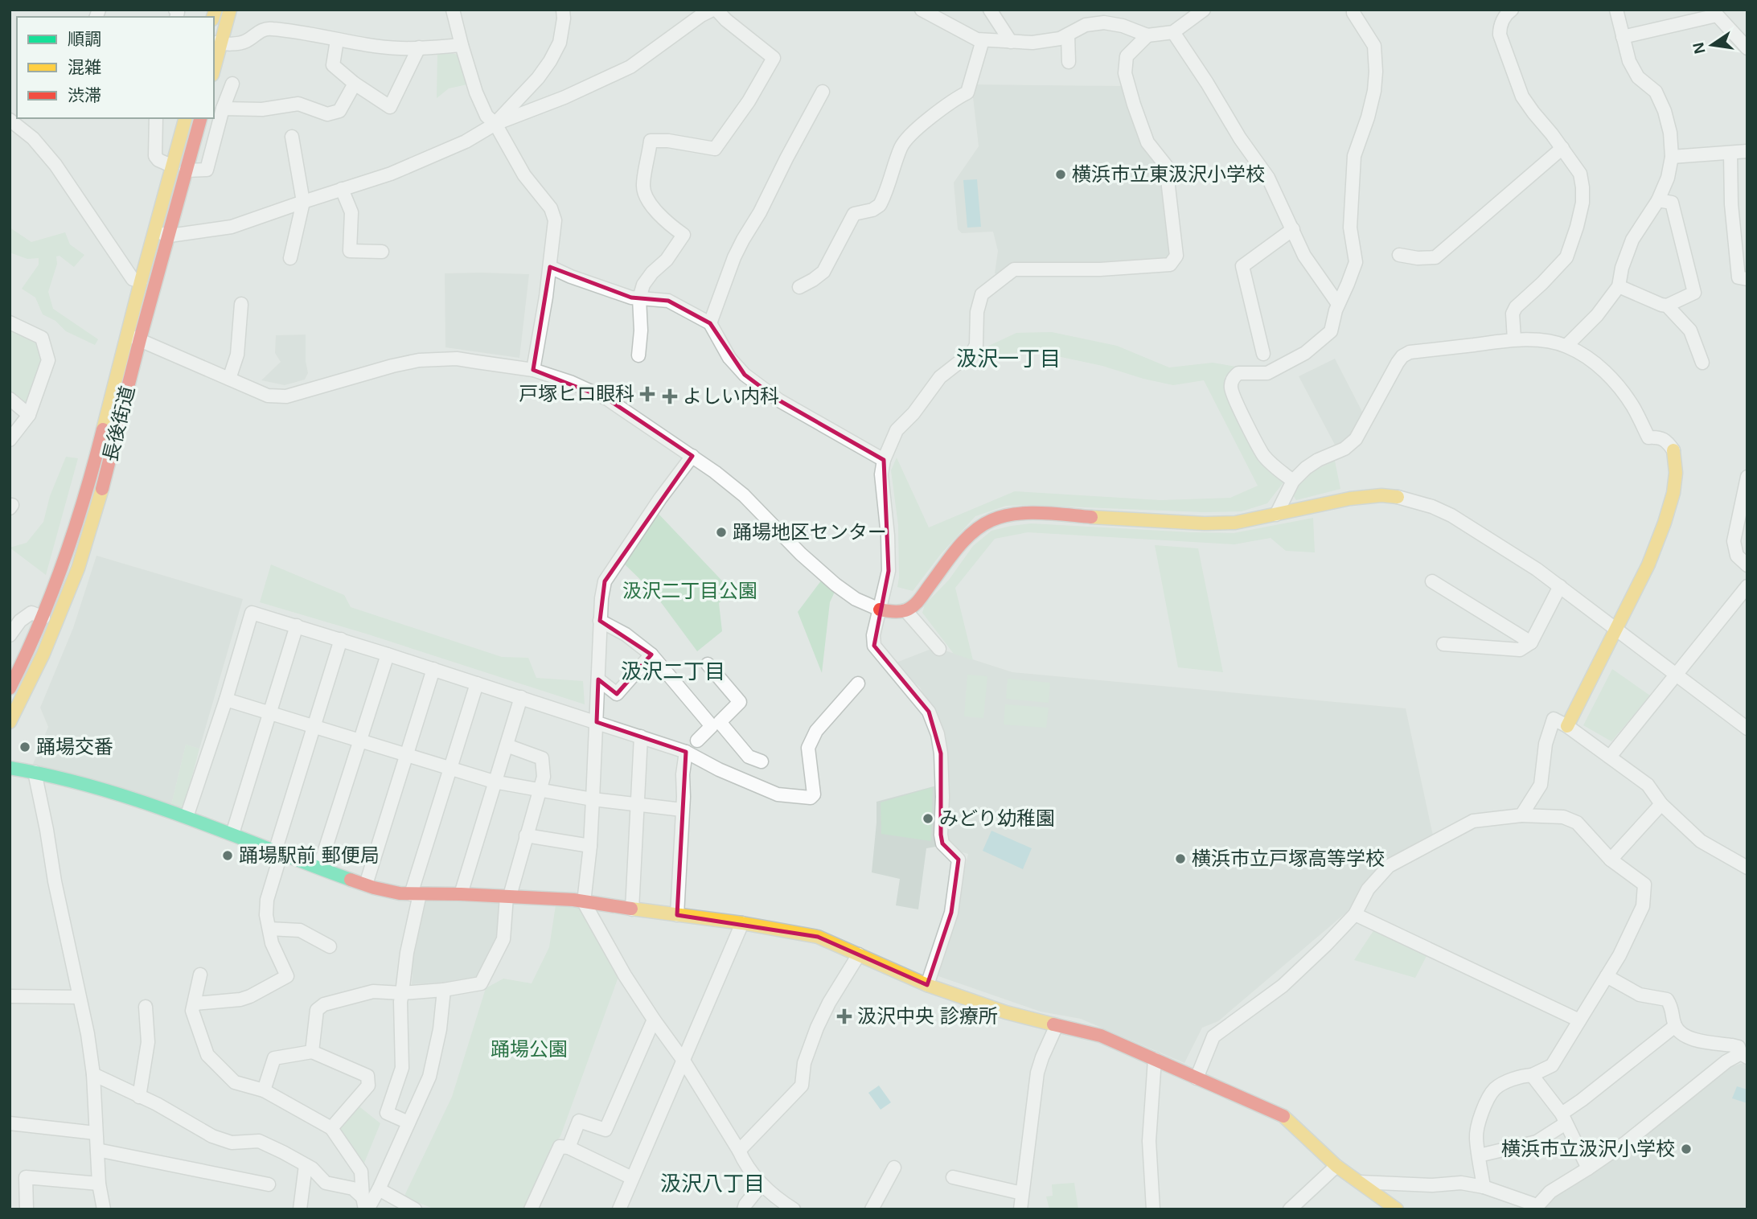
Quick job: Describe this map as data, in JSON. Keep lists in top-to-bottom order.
{
  "streets": {
    "street": ["長後街道"]
  },
  "districts": ["汲沢一丁目", "汲沢二丁目", "汲沢八丁目"],
  "parks": ["汲沢二丁目公園", "踊場公園"],
  "places": {
    "other": [
      "横浜市立東汲沢小学校",
      "踊場地区センター",
      "踊場交番",
      "みどり幼稚園",
      "踊場駅前 郵便局",
      "横浜市立戸塚高等学校",
      "横浜市立汲沢小学校"
    ],
    "health": ["戸塚ヒロ眼科", "よしい内科", "汲沢中央 診療所"]
  },
  "legend": ["順調", "混雑", "渋滞"],
  "north": "left"
}
